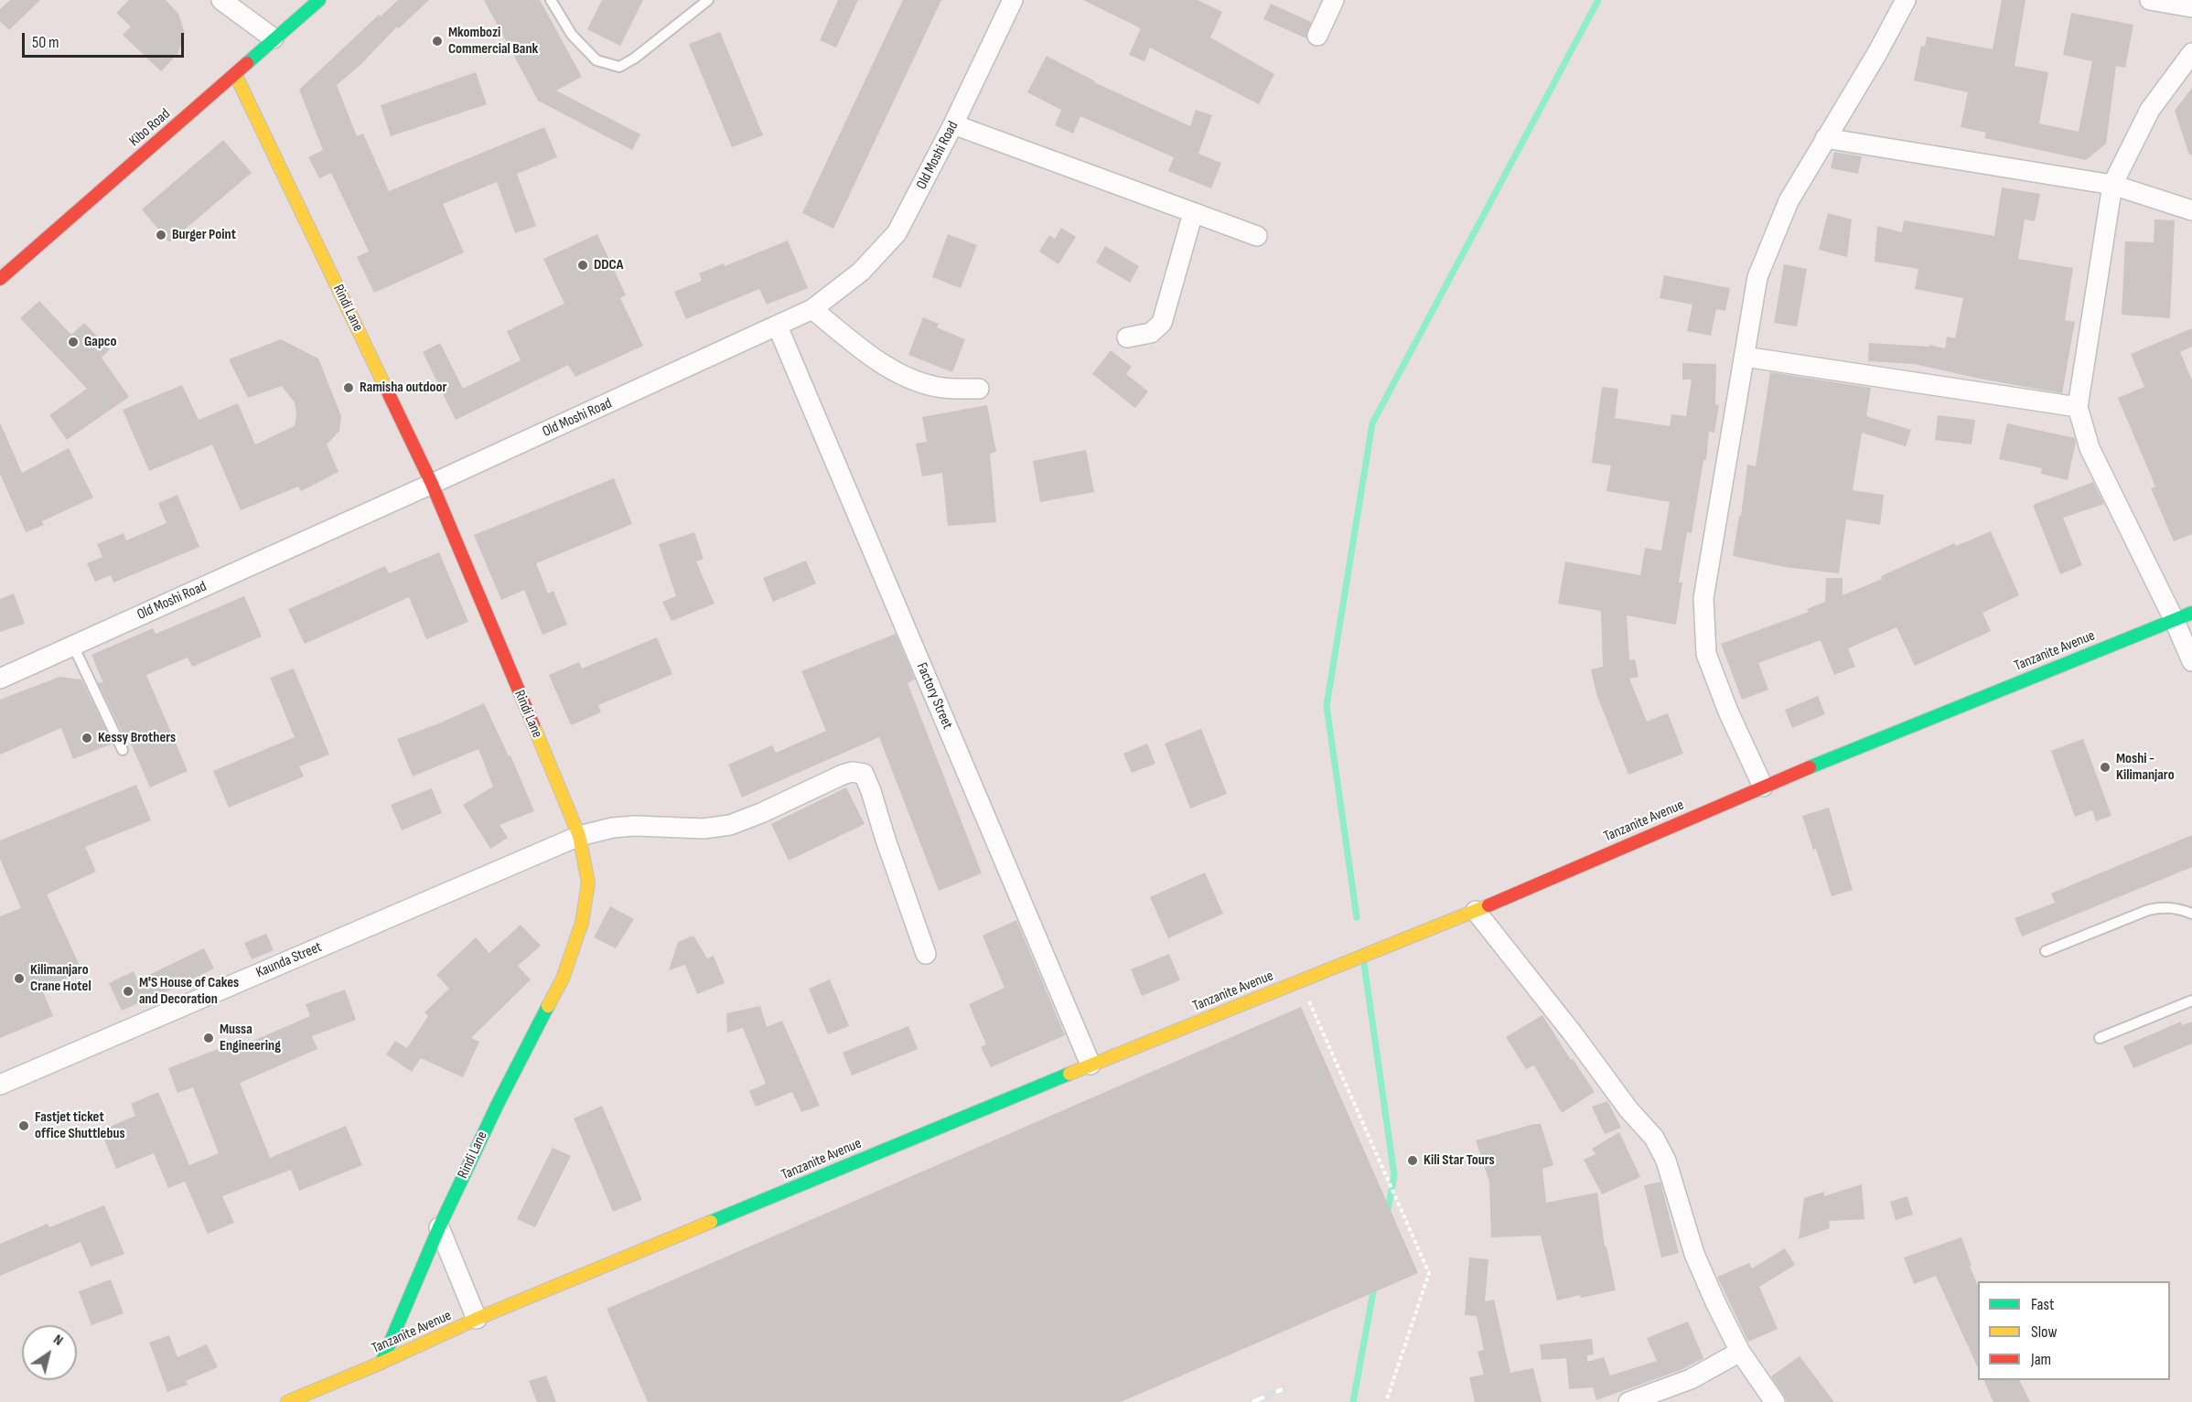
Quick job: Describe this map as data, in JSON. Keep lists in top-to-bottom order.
{
  "streets": {
    "street": [
      "Kibo Road",
      "Old Moshi Road",
      "Rindi Lane",
      "Tanzanite Avenue",
      "Factory Street",
      "Kaunda Street"
    ]
  },
  "crossings": [
    ["Kibo Road", "Rindi Lane"],
    ["Old Moshi Road", "Rindi Lane"],
    ["Old Moshi Road", "Factory Street"],
    ["Rindi Lane", "Tanzanite Avenue"],
    ["Rindi Lane", "Kaunda Street"],
    ["Tanzanite Avenue", "Factory Street"]
  ],
  "places": [
    "Mkombozi Commercial Bank",
    "Burger Point",
    "DDCA",
    "Gapco",
    "Ramisha outdoor",
    "Kessy Brothers",
    "Moshi - Kilimanjaro",
    "Kilimanjaro Crane Hotel",
    "M'S House of Cakes and Decoration",
    "Mussa Engineering",
    "Fastjet ticket office Shuttlebus",
    "Kili Star Tours"
  ],
  "legend": ["Fast", "Slow", "Jam"],
  "scale_bar": "50 m",
  "north": "top right"
}
